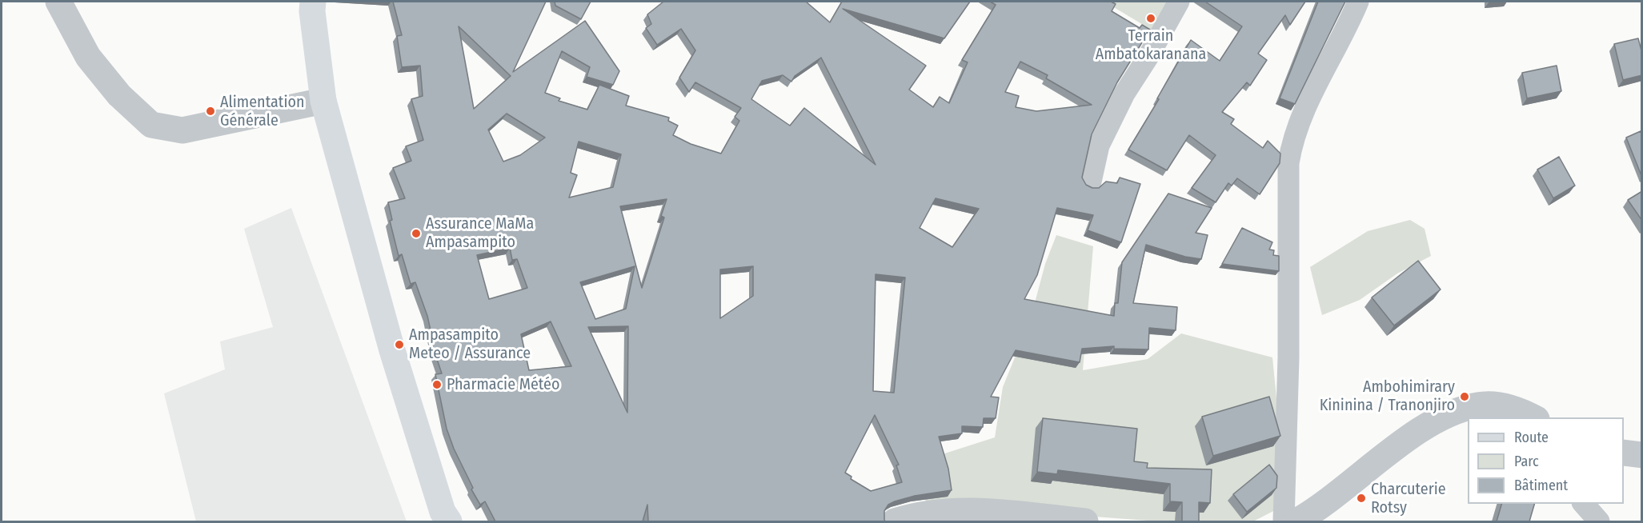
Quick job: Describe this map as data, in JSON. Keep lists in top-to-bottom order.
{
  "places": [
    "Terrain Ambatokaranana",
    "Alimentation Générale",
    "Assurance MaMa Ampasampito",
    "Ampasampito Meteo / Assurance",
    "Pharmacie Météo",
    "Ambohimirary Kininina / Tranonjiro",
    "Charcuterie Rotsy"
  ],
  "legend": ["Route", "Parc", "Bâtiment"]
}
